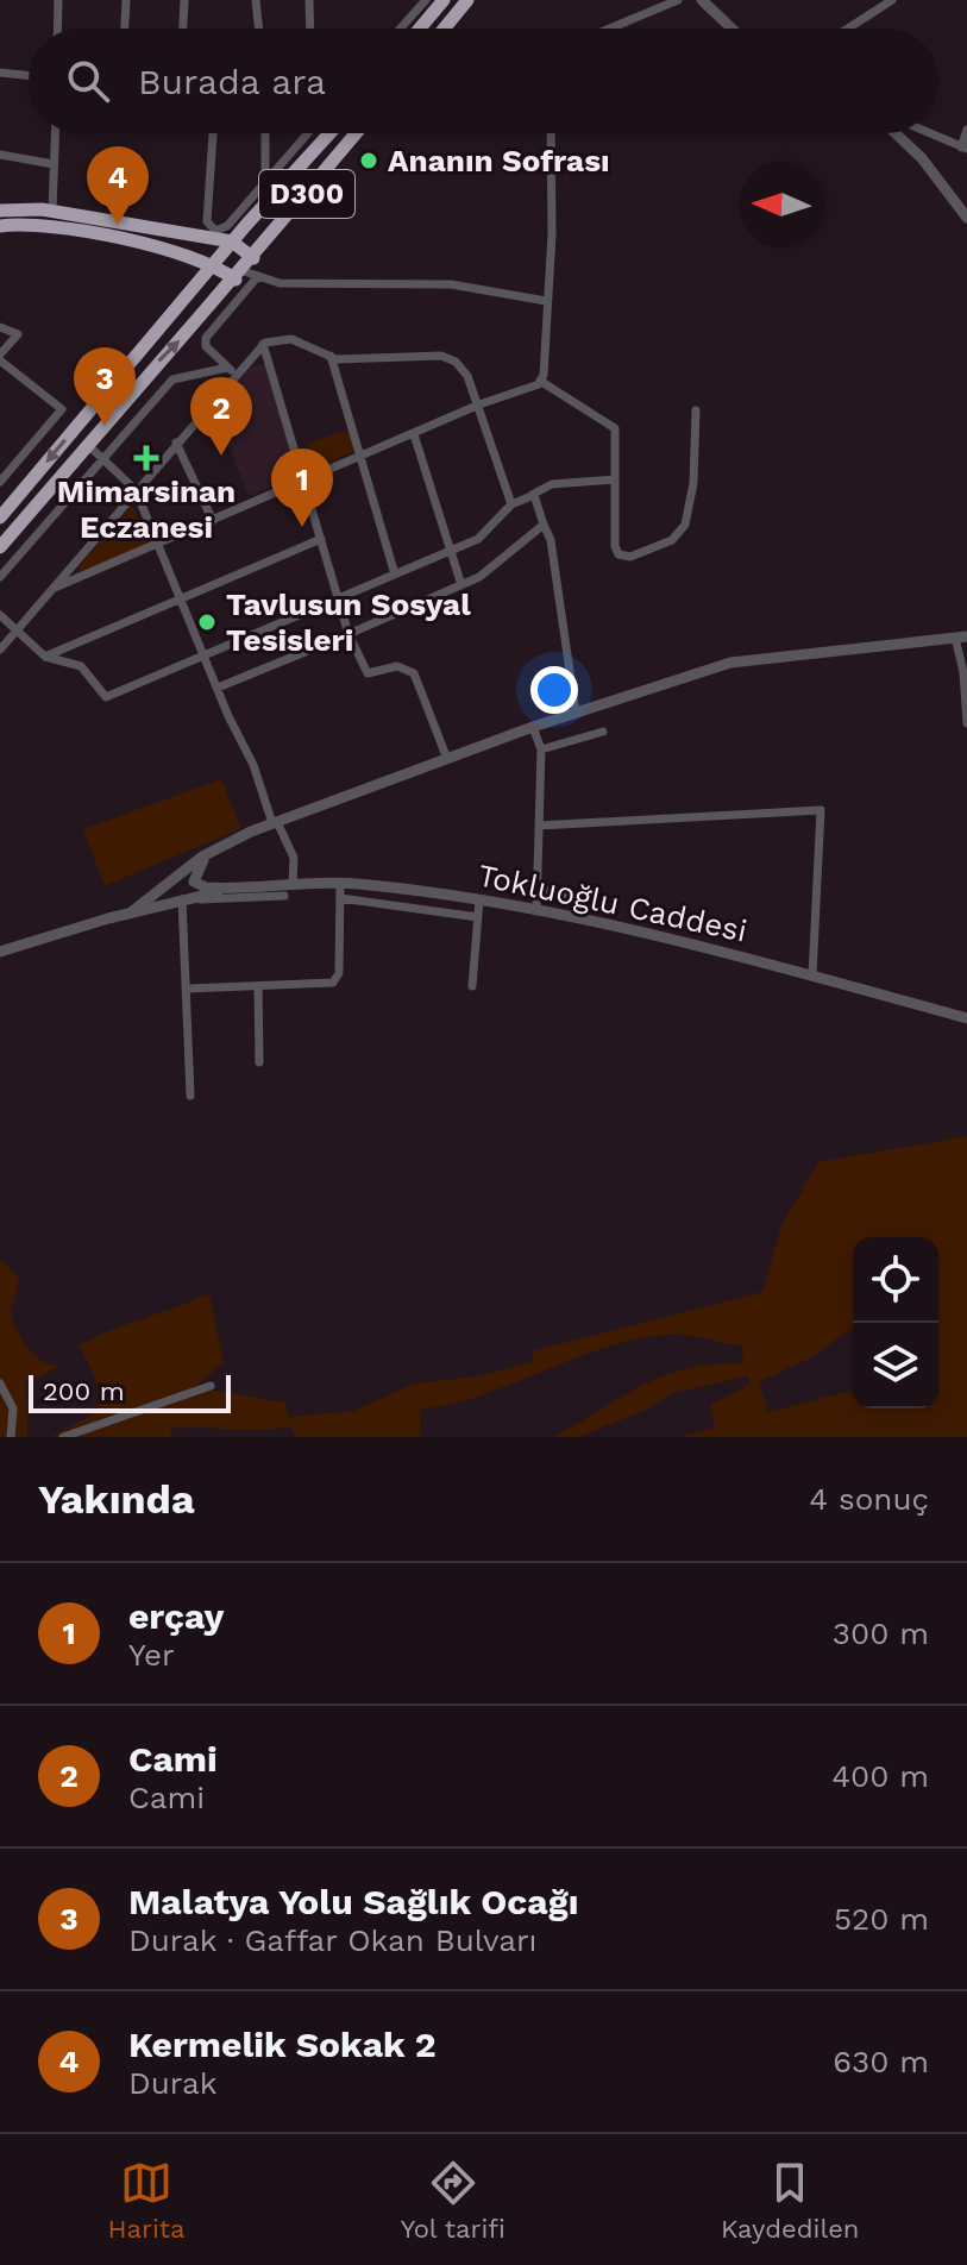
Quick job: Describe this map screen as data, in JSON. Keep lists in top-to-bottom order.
{
  "streets": {
    "highway": ["D300"],
    "street": ["Tokluoğlu Caddesi"]
  },
  "places": {
    "other": ["Ananın Sofrası", "Tavlusun Sosyal Tesisleri"],
    "health": ["Mimarsinan Eczanesi"]
  },
  "scale_bar": "200 m",
  "north": "left",
  "page": {
    "search": "Burada ara",
    "pins": [
      "4",
      "3",
      "2",
      "1"
    ],
    "scale": "200 m",
    "heading": ["Yakında", "4 sonuç"],
    "list": [
      {
        "mark": "1",
        "name": "erçay",
        "note": "Yer",
        "value": "300 m"
      },
      {
        "mark": "2",
        "name": "Cami",
        "note": "Cami",
        "value": "400 m"
      },
      {
        "mark": "3",
        "name": "Malatya Yolu Sağlık Ocağı",
        "note": "Durak · Gaffar Okan Bulvarı",
        "value": "520 m"
      },
      {
        "mark": "4",
        "name": "Kermelik Sokak 2",
        "note": "Durak",
        "value": "630 m"
      }
    ],
    "nav": ["Harita", "Yol tarifi", "Kaydedilen"]
  }
}
